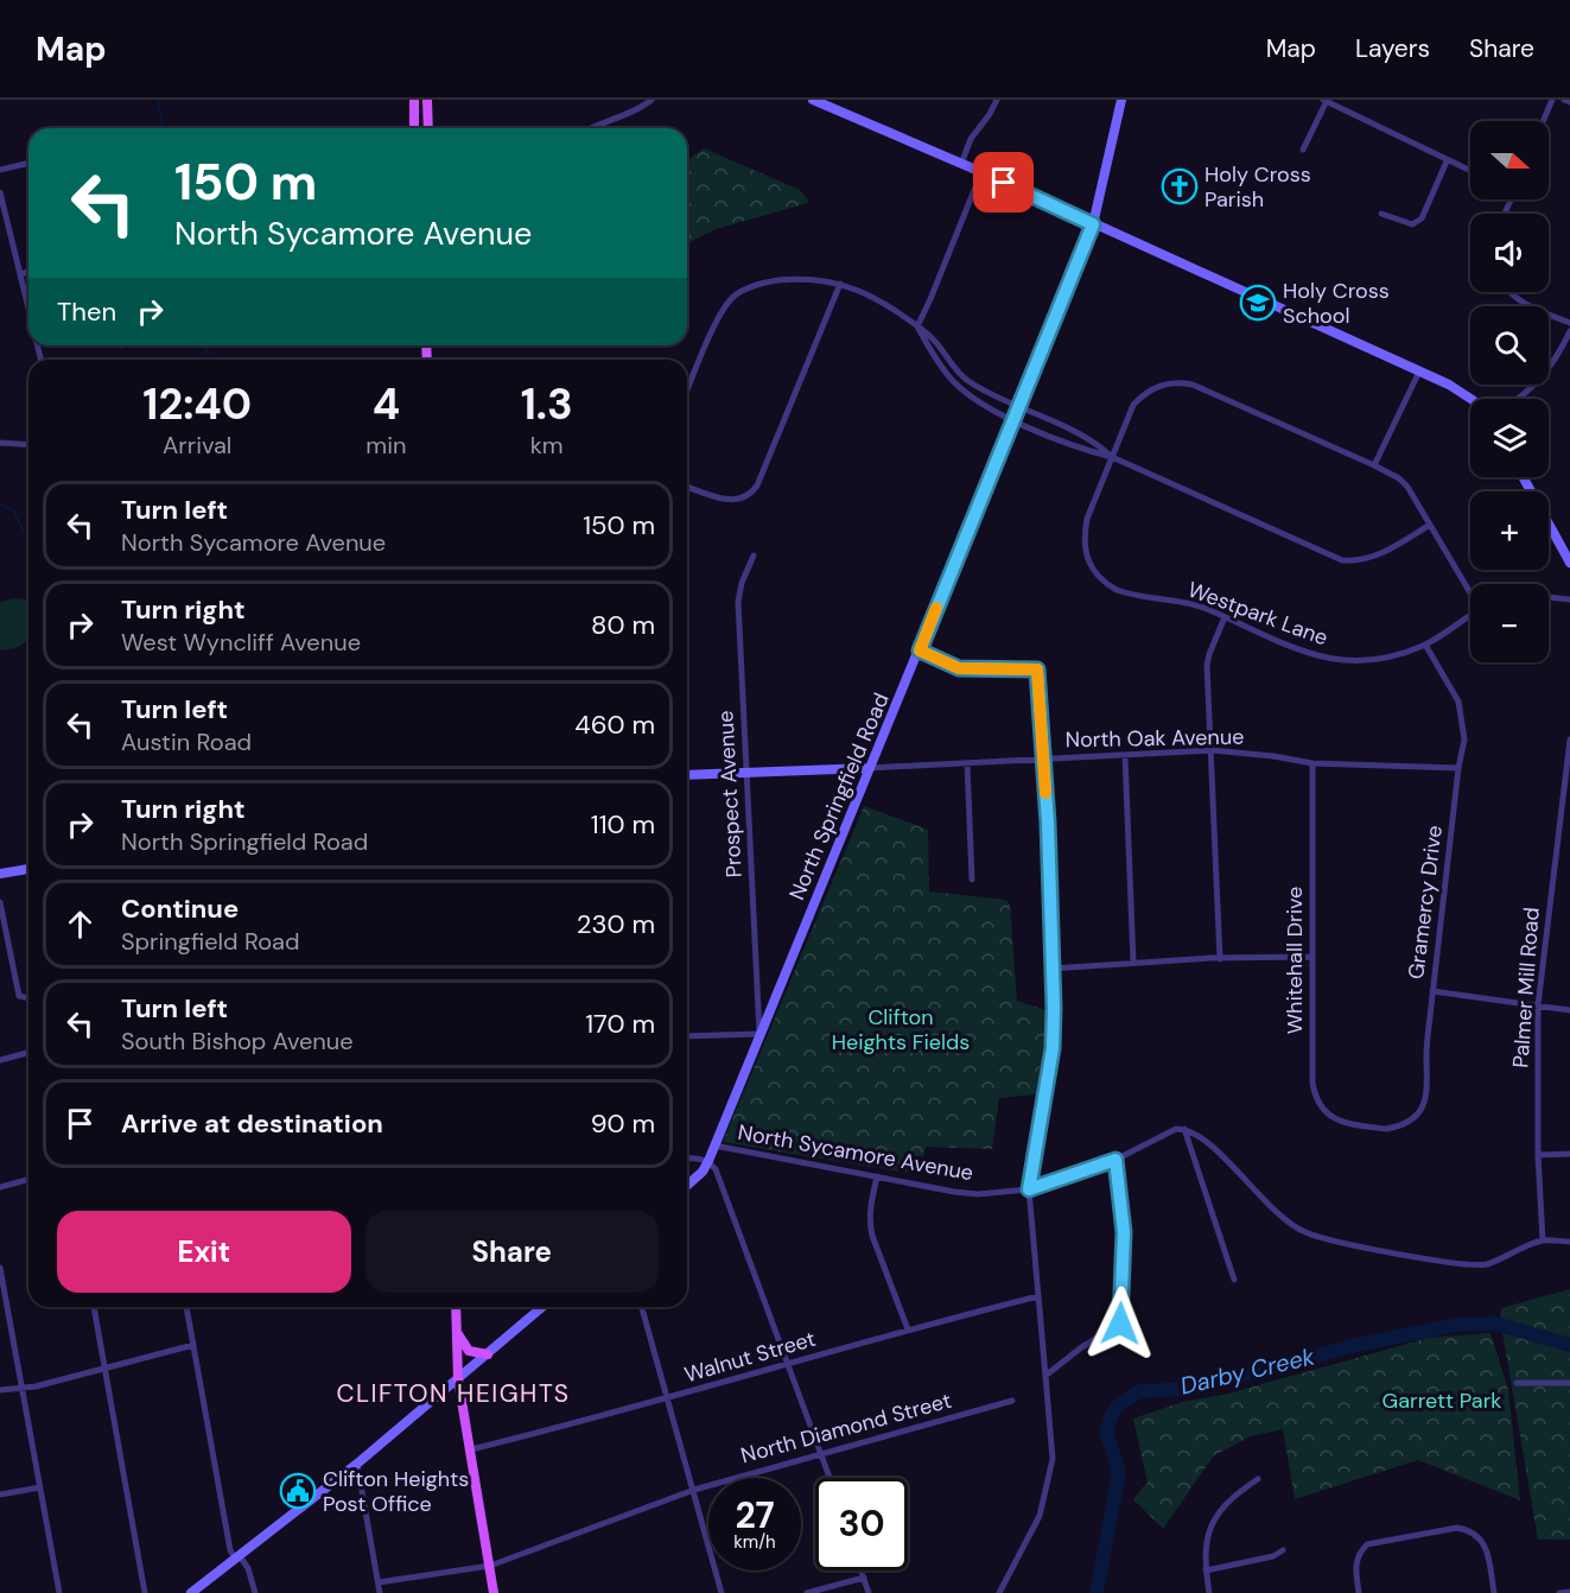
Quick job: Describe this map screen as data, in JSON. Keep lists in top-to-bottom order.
{
  "streets": {
    "main road": ["North Oak Avenue", "North Springfield Road"],
    "street": [
      "Westpark Lane",
      "Prospect Avenue",
      "Gramercy Drive",
      "Whitehall Drive",
      "Palmer Mill Road",
      "North Sycamore Avenue",
      "Walnut Street",
      "North Diamond Street"
    ]
  },
  "crossings": [
    ["Westpark Lane", "Gramercy Drive"],
    ["North Oak Avenue", "Prospect Avenue"],
    ["North Oak Avenue", "North Springfield Road"],
    ["North Oak Avenue", "Gramercy Drive"],
    ["North Oak Avenue", "Whitehall Drive"],
    ["Prospect Avenue", "North Springfield Road"],
    ["North Springfield Road", "North Sycamore Avenue"],
    ["Gramercy Drive", "Whitehall Drive"]
  ],
  "districts": ["CLIFTON HEIGHTS"],
  "water": ["Darby Creek"],
  "parks": ["Clifton Heights Fields", "Garrett Park"],
  "places": {
    "church": ["Holy Cross Parish"],
    "school or university": ["Holy Cross School"],
    "public building": ["Clifton Heights Post Office"]
  },
  "north": "right",
  "page": {
    "header": "Map",
    "nav": ["Map", "Layers", "Share"],
    "map_buttons": ["+", "−"],
    "turn": ["150 m", "North Sycamore Avenue"],
    "then": "Then",
    "eta": [
      "12:40",
      "Arrival",
      "4",
      "min",
      "1.3",
      "km"
    ],
    "list": [
      {
        "name": "Turn left",
        "note": "North Sycamore Avenue",
        "value": "150 m"
      },
      {
        "name": "Turn right",
        "note": "West Wyncliff Avenue",
        "value": "80 m"
      },
      {
        "name": "Turn left",
        "note": "Austin Road",
        "value": "460 m"
      },
      {
        "name": "Turn right",
        "note": "North Springfield Road",
        "value": "110 m"
      },
      {
        "name": "Continue",
        "note": "Springfield Road",
        "value": "230 m"
      },
      {
        "name": "Turn left",
        "note": "South Bishop Avenue",
        "value": "170 m"
      },
      {
        "name": "Arrive at destination",
        "value": "90 m"
      }
    ],
    "buttons": ["Exit", "Share"],
    "speed": "27 km/h",
    "limit": "30"
  }
}
